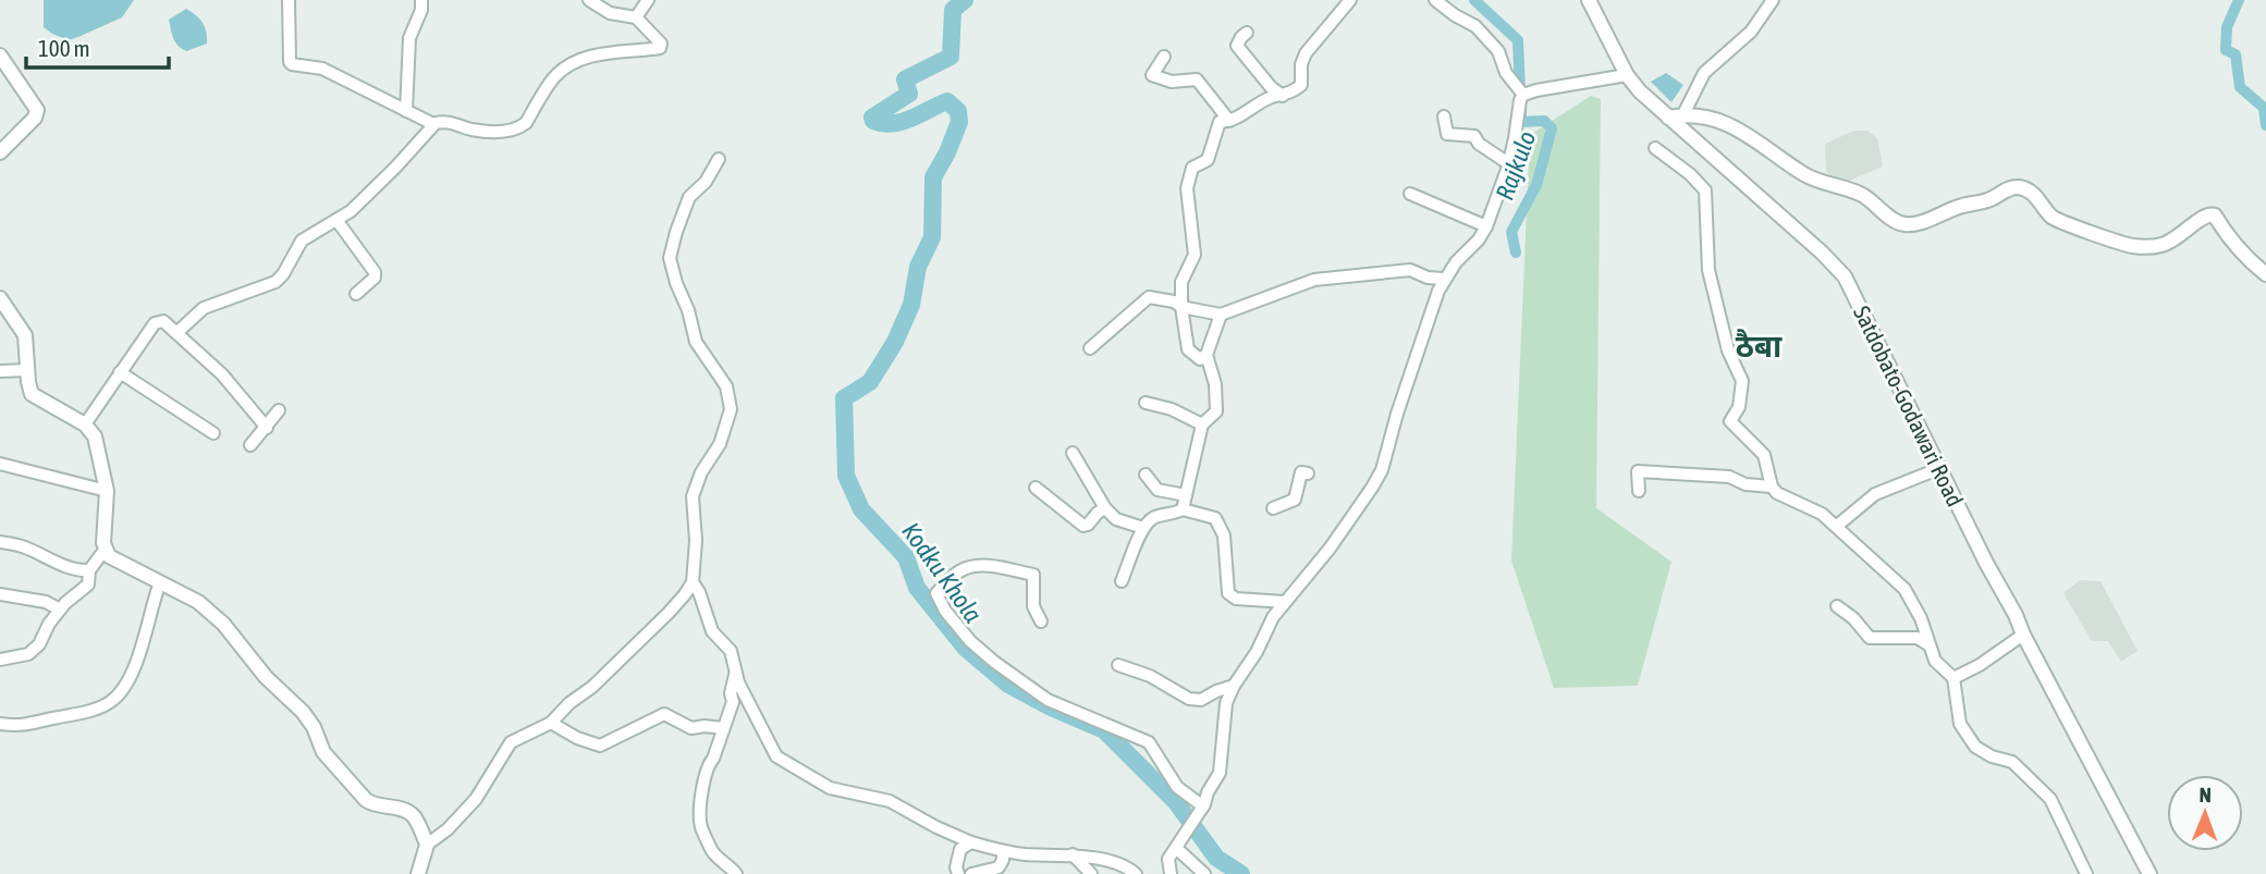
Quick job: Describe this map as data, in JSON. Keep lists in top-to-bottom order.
{
  "streets": {
    "street": ["Satdobato-Godawari Road"]
  },
  "districts": ["ठैबा"],
  "water": ["Rajkulo", "Kodku Khola"],
  "scale_bar": "100 m",
  "north": "top"
}
